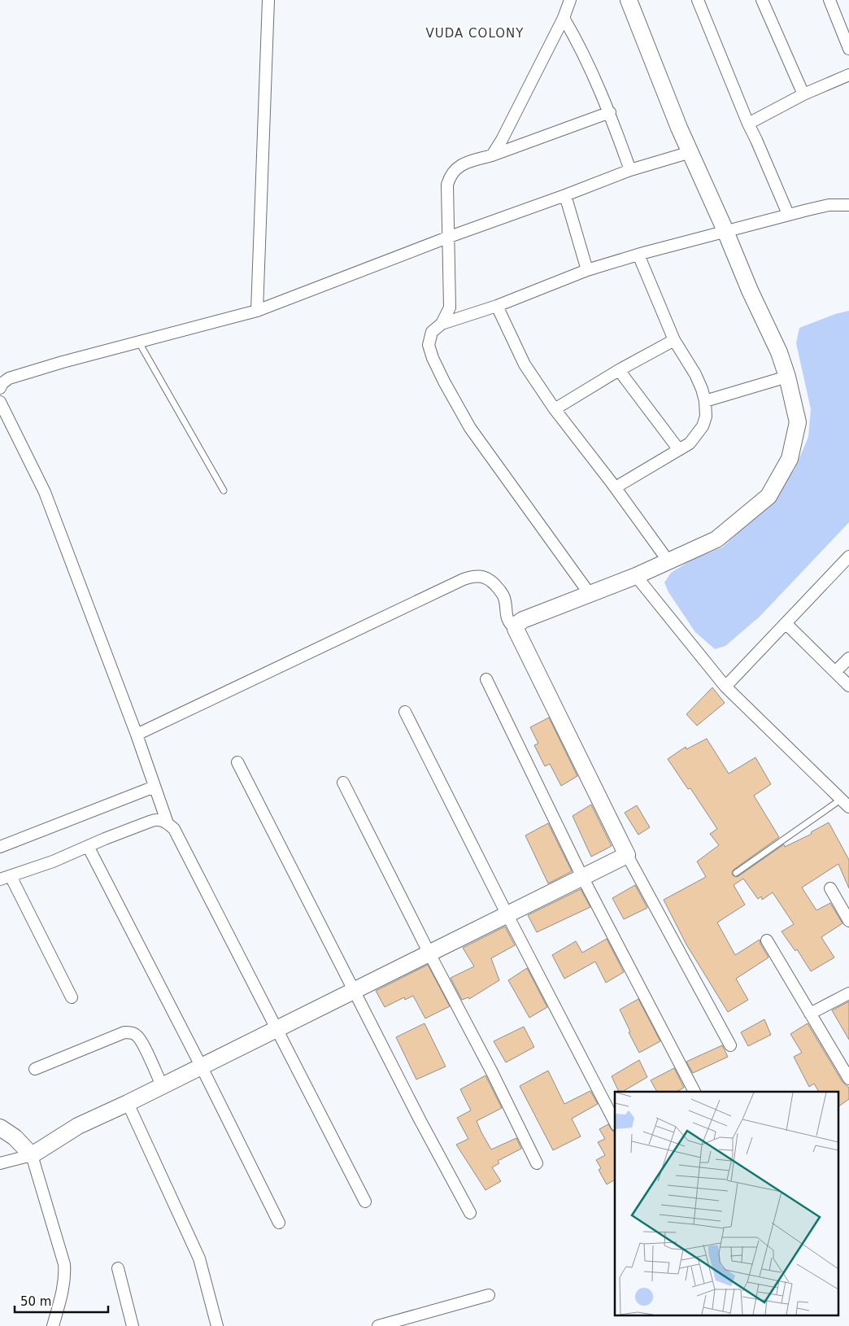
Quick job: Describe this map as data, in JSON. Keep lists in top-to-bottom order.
{
  "districts": ["VUDA COLONY"],
  "scale_bar": "50 m"
}
